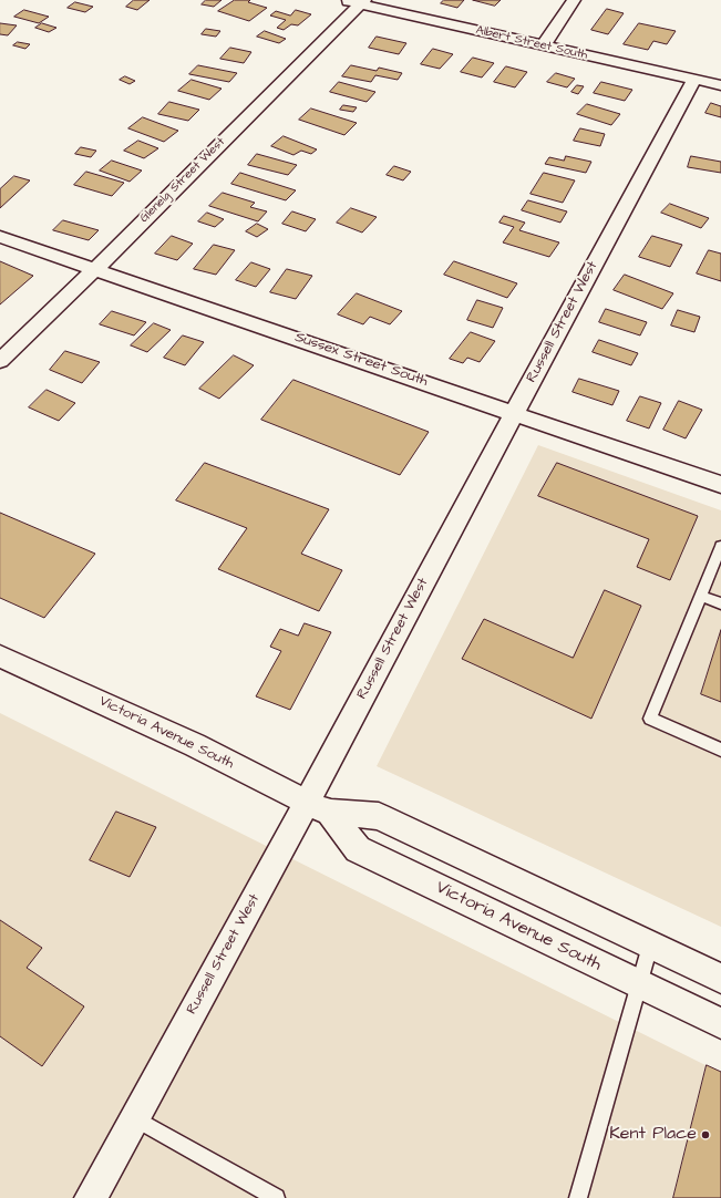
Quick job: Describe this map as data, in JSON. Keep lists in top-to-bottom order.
{
  "streets": {
    "street": [
      "Albert Street South",
      "Glenelg Street West",
      "Russell Street West",
      "Sussex Street South",
      "Victoria Avenue South"
    ]
  },
  "crossings": [
    ["Albert Street South", "Glenelg Street West"],
    ["Albert Street South", "Russell Street West"],
    ["Glenelg Street West", "Sussex Street South"],
    ["Russell Street West", "Sussex Street South"],
    ["Russell Street West", "Victoria Avenue South"]
  ],
  "places": ["Kent Place"]
}
